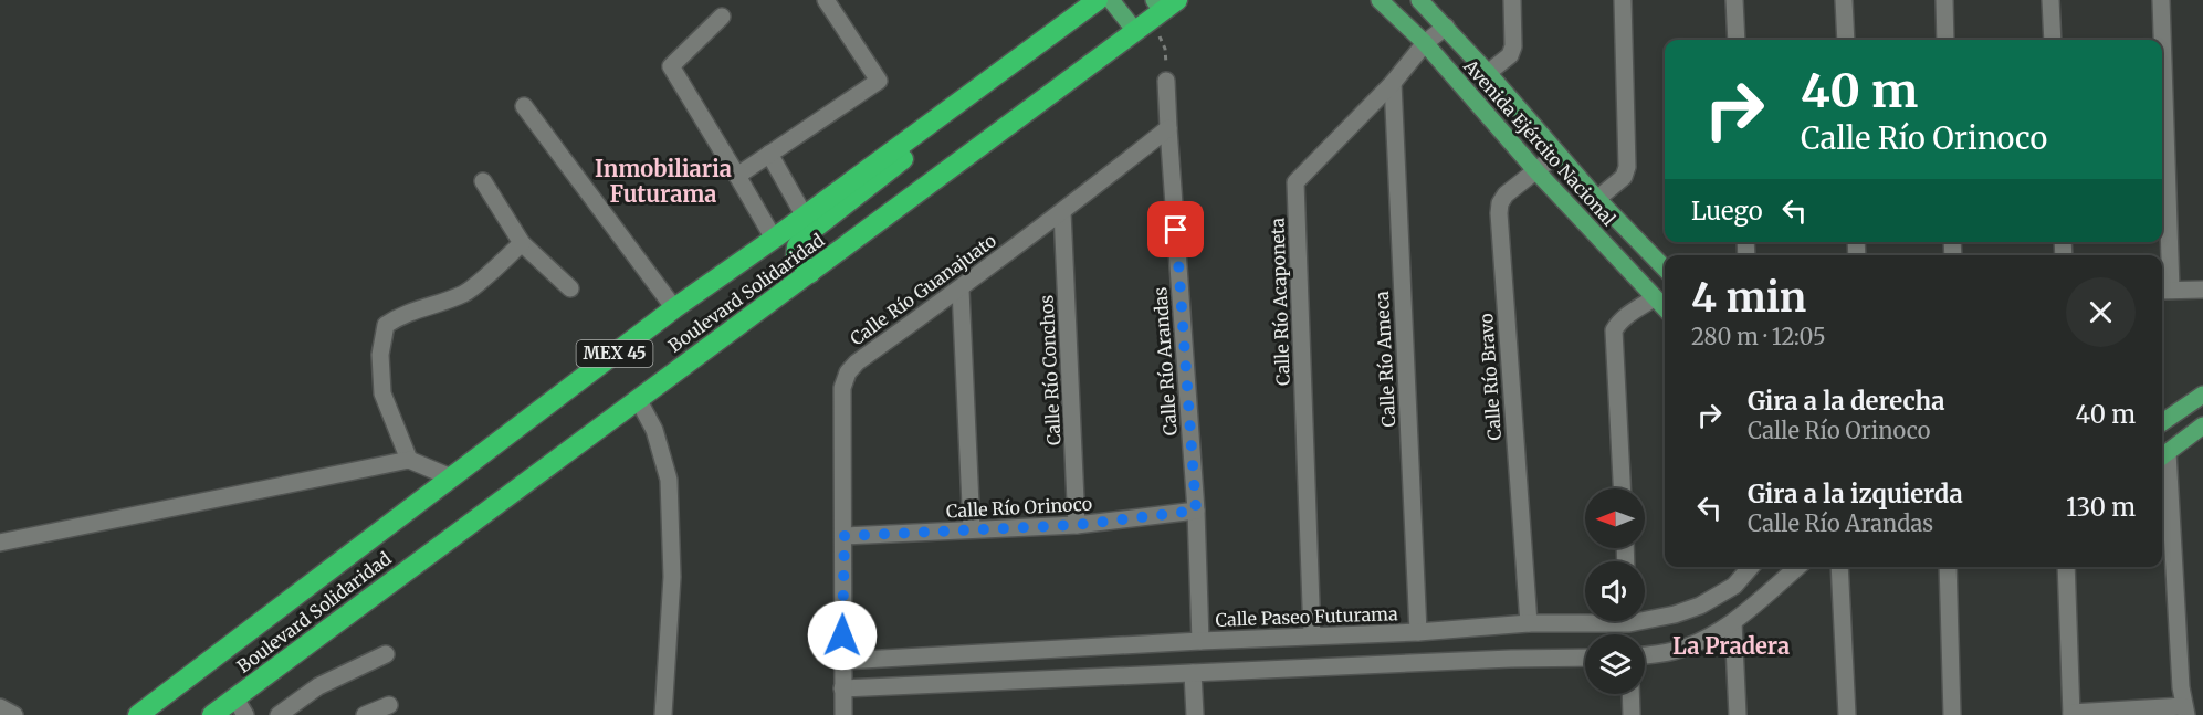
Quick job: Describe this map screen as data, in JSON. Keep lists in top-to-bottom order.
{
  "streets": {
    "highway": ["Boulevard Solidaridad", "MEX 45"],
    "main road": ["Avenida Ejército Nacional"],
    "street": [
      "Calle Río Guanajuato",
      "Calle Río Acaponeta",
      "Calle Río Ameca",
      "Calle Río Arandas",
      "Calle Río Conchos",
      "Calle Río Bravo",
      "Calle Río Orinoco",
      "Calle Paseo Futurama"
    ]
  },
  "crossings": [
    ["Avenida Ejército Nacional", "Calle Río Acaponeta"],
    ["Avenida Ejército Nacional", "Calle Río Bravo"],
    ["Calle Río Guanajuato", "Calle Río Arandas"],
    ["Calle Río Guanajuato", "Calle Río Conchos"],
    ["Calle Río Guanajuato", "Calle Río Orinoco"],
    ["Calle Río Guanajuato", "Calle Paseo Futurama"],
    ["Calle Río Acaponeta", "Calle Río Ameca"],
    ["Calle Río Acaponeta", "Calle Paseo Futurama"],
    ["Calle Río Ameca", "Calle Paseo Futurama"],
    ["Calle Río Arandas", "Calle Río Orinoco"],
    ["Calle Río Arandas", "Calle Paseo Futurama"],
    ["Calle Río Conchos", "Calle Río Orinoco"],
    ["Calle Río Bravo", "Calle Paseo Futurama"]
  ],
  "districts": ["Inmobiliaria Futurama", "La Pradera"],
  "north": "left",
  "page": {
    "turn": ["40 m", "Calle Río Orinoco"],
    "then": "Luego",
    "heading": ["4 min", "280 m · 12:05"],
    "list": [
      {
        "name": "Gira a la derecha",
        "note": "Calle Río Orinoco",
        "value": "40 m"
      },
      {
        "name": "Gira a la izquierda",
        "note": "Calle Río Arandas",
        "value": "130 m"
      }
    ]
  }
}
